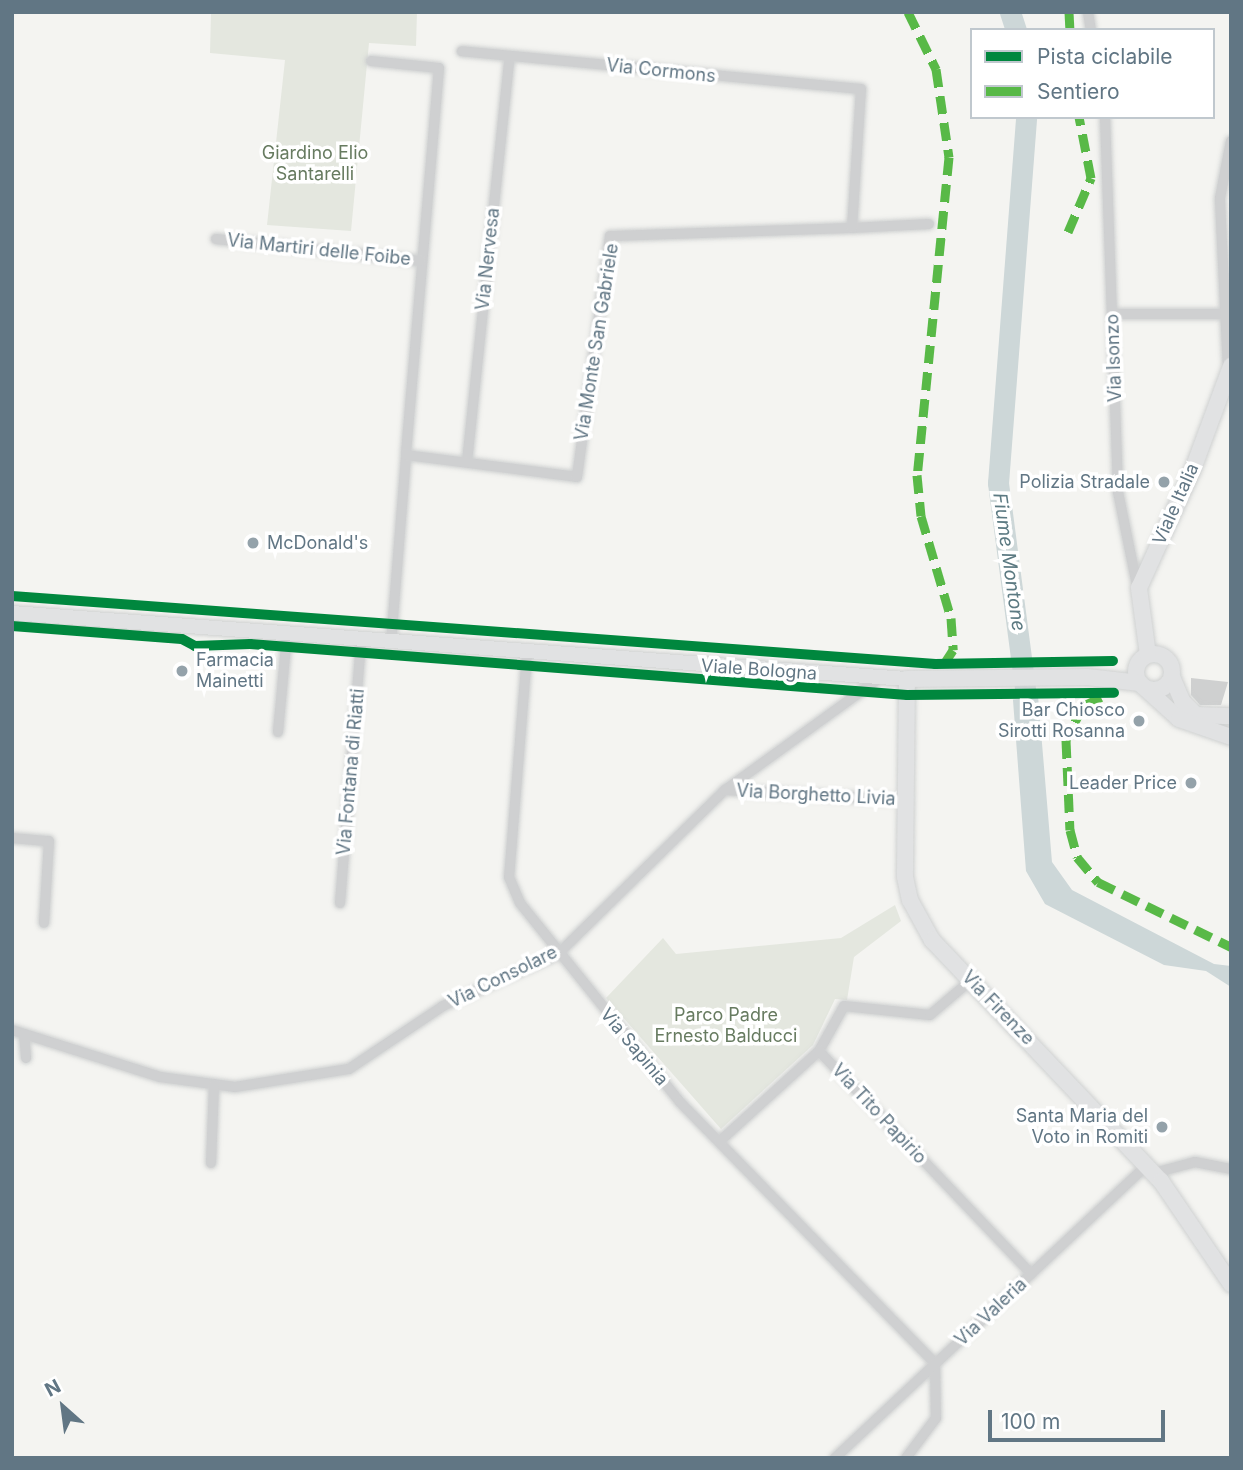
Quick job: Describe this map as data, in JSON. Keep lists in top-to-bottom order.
{
  "streets": {
    "main road": ["Viale Italia", "Viale Bologna", "Via Firenze"],
    "street": [
      "Via Cormons",
      "Via Martiri delle Foibe",
      "Via Nervesa",
      "Via Monte San Gabriele",
      "Via Isonzo",
      "Via Fontana di Riatti",
      "Via Borghetto Livia",
      "Via Consolare",
      "Via Sapinia",
      "Via Tito Papirio",
      "Via Valeria"
    ]
  },
  "crossings": [
    ["Via Cormons", "Via Nervesa"],
    ["Via Cormons", "Via Monte San Gabriele"],
    ["Via Martiri delle Foibe", "Viale Bologna"],
    ["Via Nervesa", "Via Monte San Gabriele"],
    ["Via Isonzo", "Viale Italia"],
    ["Viale Bologna", "Via Fontana di Riatti"],
    ["Viale Bologna", "Via Consolare"],
    ["Viale Bologna", "Via Firenze"],
    ["Viale Bologna", "Via Sapinia"],
    ["Via Borghetto Livia", "Via Consolare"],
    ["Via Borghetto Livia", "Via Firenze"],
    ["Via Consolare", "Via Sapinia"],
    ["Via Firenze", "Via Valeria"],
    ["Via Sapinia", "Via Tito Papirio"],
    ["Via Sapinia", "Via Valeria"],
    ["Via Tito Papirio", "Via Valeria"]
  ],
  "water": ["Fiume Montone"],
  "parks": ["Giardino Elio Santarelli", "Parco Padre Ernesto Balducci"],
  "places": [
    "Polizia Stradale",
    "McDonald's",
    "Farmacia Mainetti",
    "Bar Chiosco Sirotti Rosanna",
    "Leader Price",
    "Santa Maria del Voto in Romiti"
  ],
  "legend": ["Pista ciclabile", "Sentiero"],
  "scale_bar": "100 m",
  "north": "top left"
}
